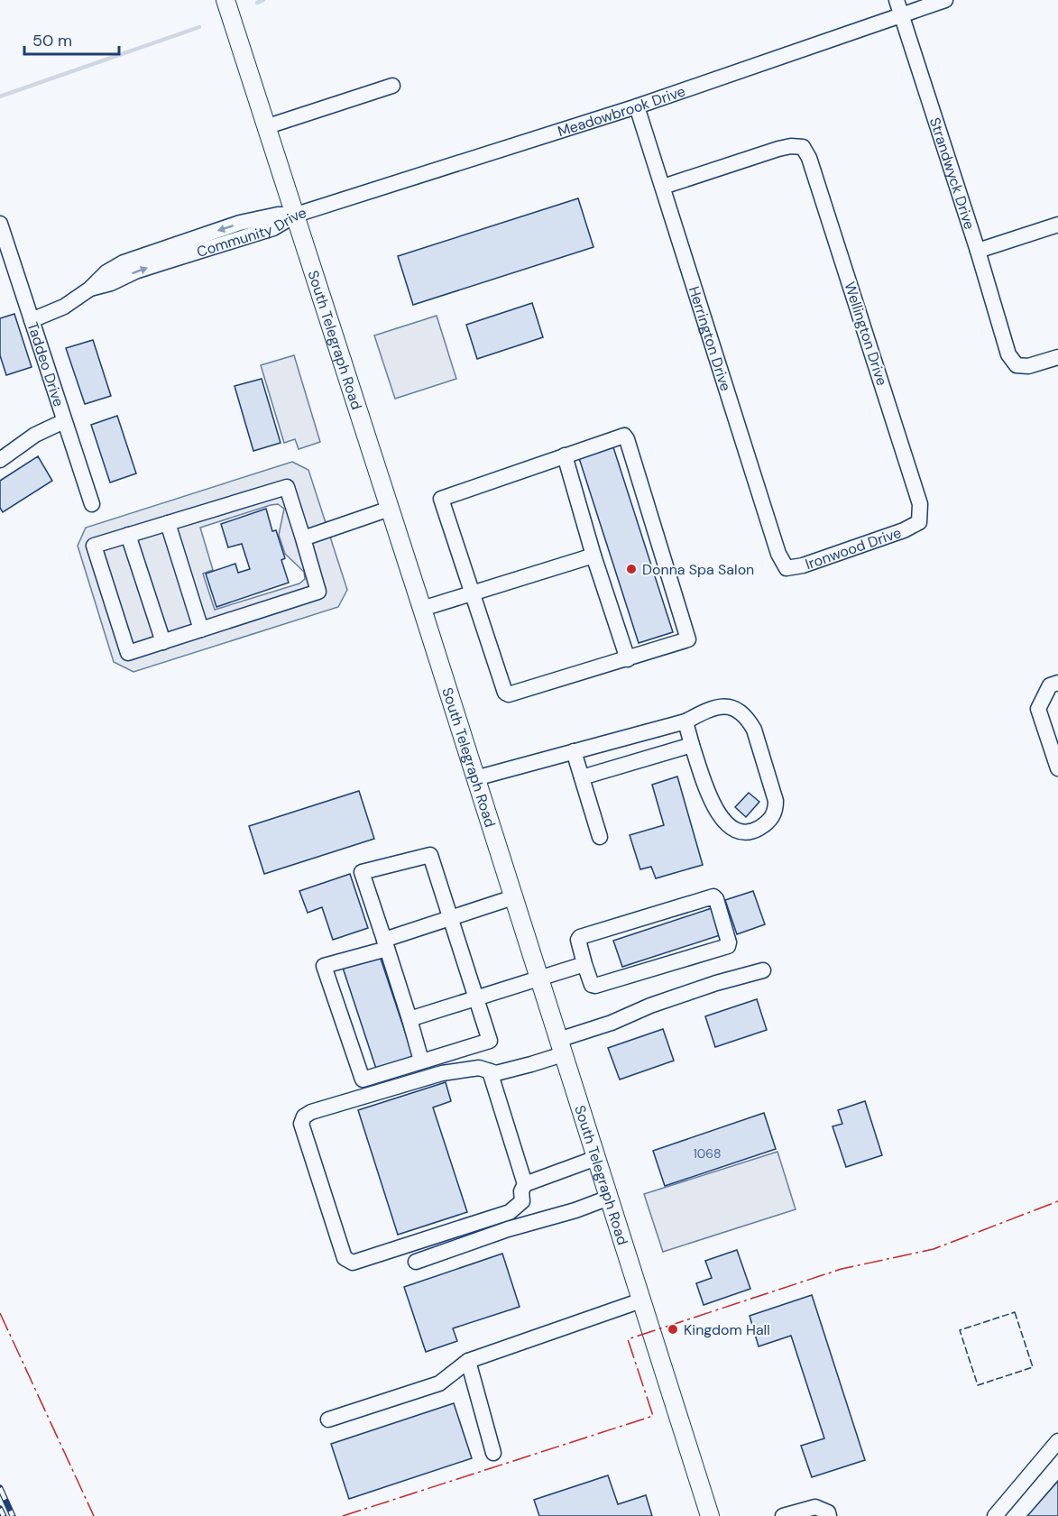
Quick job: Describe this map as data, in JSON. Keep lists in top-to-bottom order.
{
  "streets": {
    "main road": ["South Telegraph Road"],
    "street": [
      "Meadowbrook Drive",
      "Strandwyck Drive",
      "Community Drive",
      "Wellington Drive",
      "Herrington Drive",
      "Taddeo Drive",
      "Ironwood Drive"
    ]
  },
  "crossings": [
    ["Meadowbrook Drive", "Strandwyck Drive"],
    ["Meadowbrook Drive", "Community Drive"],
    ["Meadowbrook Drive", "Herrington Drive"],
    ["Meadowbrook Drive", "South Telegraph Road"],
    ["Community Drive", "South Telegraph Road"],
    ["Community Drive", "Taddeo Drive"],
    ["Wellington Drive", "Herrington Drive"],
    ["Wellington Drive", "Ironwood Drive"],
    ["Herrington Drive", "Ironwood Drive"]
  ],
  "places": ["Donna Spa Salon", "Kingdom Hall"],
  "house_numbers": ["1068"],
  "scale_bar": "50 m"
}
